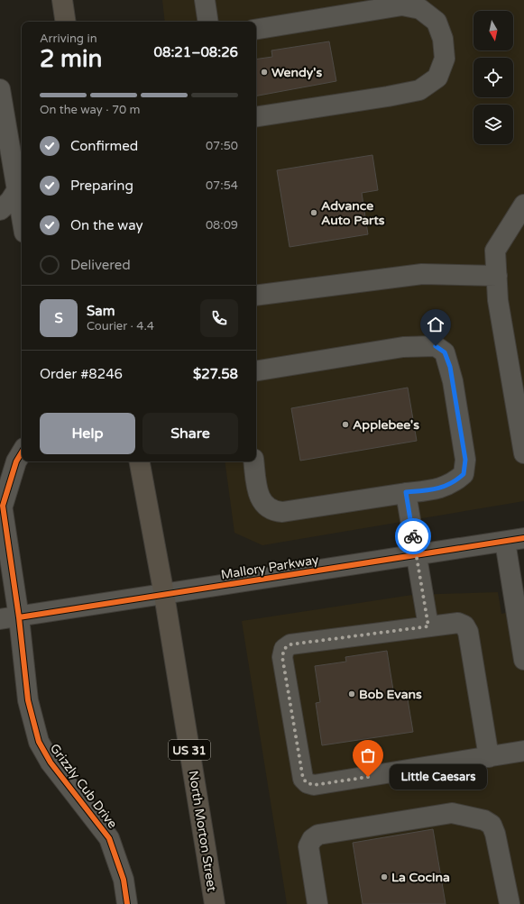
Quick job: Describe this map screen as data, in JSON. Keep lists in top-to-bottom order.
{
  "streets": {
    "main road": ["US 31", "North Morton Street"],
    "street": ["Mallory Parkway", "Grizzly Cub Drive"]
  },
  "crossings": [
    ["Mallory Parkway", "Grizzly Cub Drive"],
    ["Mallory Parkway", "North Morton Street"]
  ],
  "places": [
    "Wendy's",
    "Advance Auto Parts",
    "Applebee's",
    "Bob Evans",
    "Little Caesars",
    "La Cocina"
  ],
  "north": "bottom",
  "page": {
    "heading": ["2 min", "Arriving in", "08:21–08:26"],
    "panel": [
      "Sam",
      "Courier · 4.4",
      "Order #8246",
      "$27.58"
    ],
    "bar": "On the way · 70 m",
    "list": [
      ["Confirmed", "07:50"],
      ["Preparing", "07:54"],
      ["On the way", "08:09"],
      "Delivered"
    ],
    "round": "S",
    "buttons": ["Help", "Share"],
    "bubble": "Little Caesars"
  }
}
